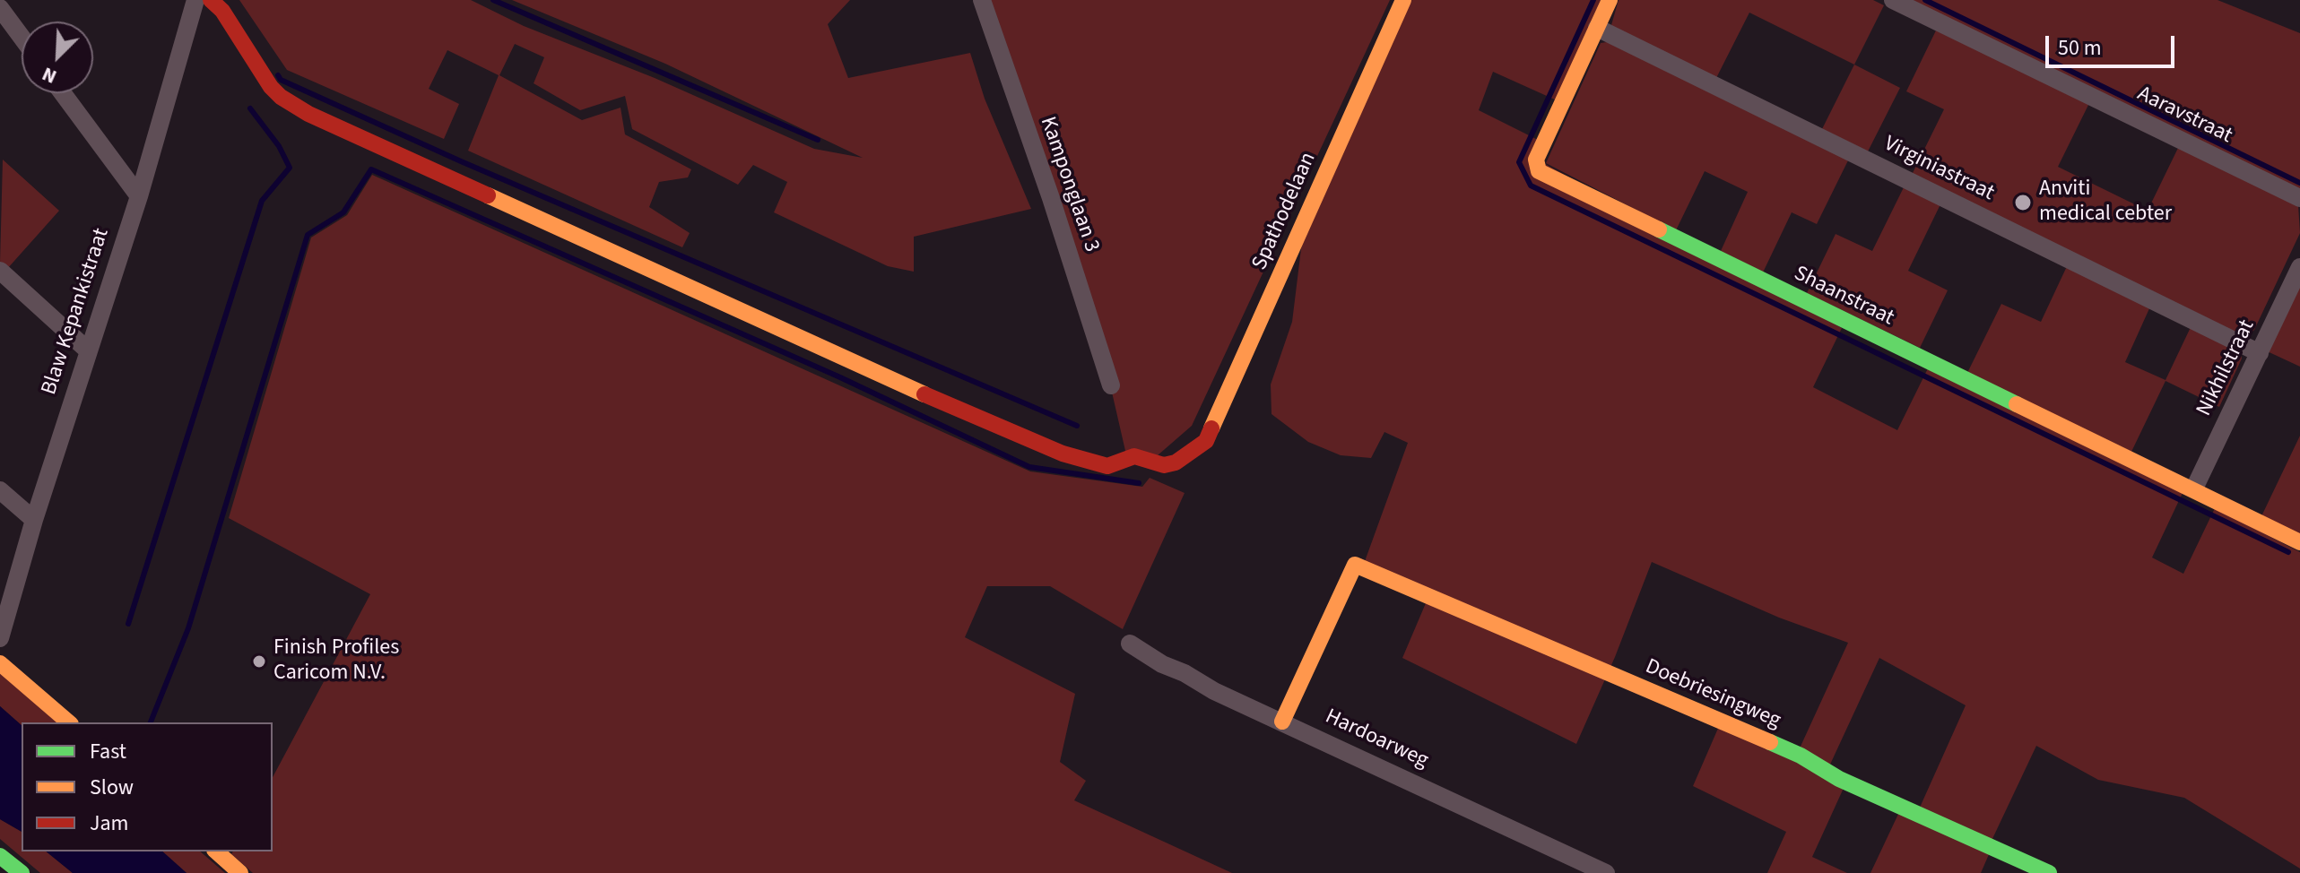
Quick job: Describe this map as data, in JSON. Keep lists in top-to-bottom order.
{
  "streets": {
    "street": [
      "Aaravstraat",
      "Virginiastraat",
      "Kamponglaan 3",
      "Spathodelaan",
      "Shaanstraat",
      "Blaw Kepankistraat",
      "Nikhilstraat",
      "Doebriesingweg",
      "Hardoarweg"
    ]
  },
  "crossings": [
    ["Virginiastraat", "Shaanstraat"],
    ["Virginiastraat", "Nikhilstraat"],
    ["Shaanstraat", "Nikhilstraat"],
    ["Doebriesingweg", "Hardoarweg"]
  ],
  "places": ["Anviti medical cebter", "Finish Profiles Caricom N.V."],
  "legend": ["Fast", "Slow", "Jam"],
  "scale_bar": "50 m",
  "north": "bottom left"
}
